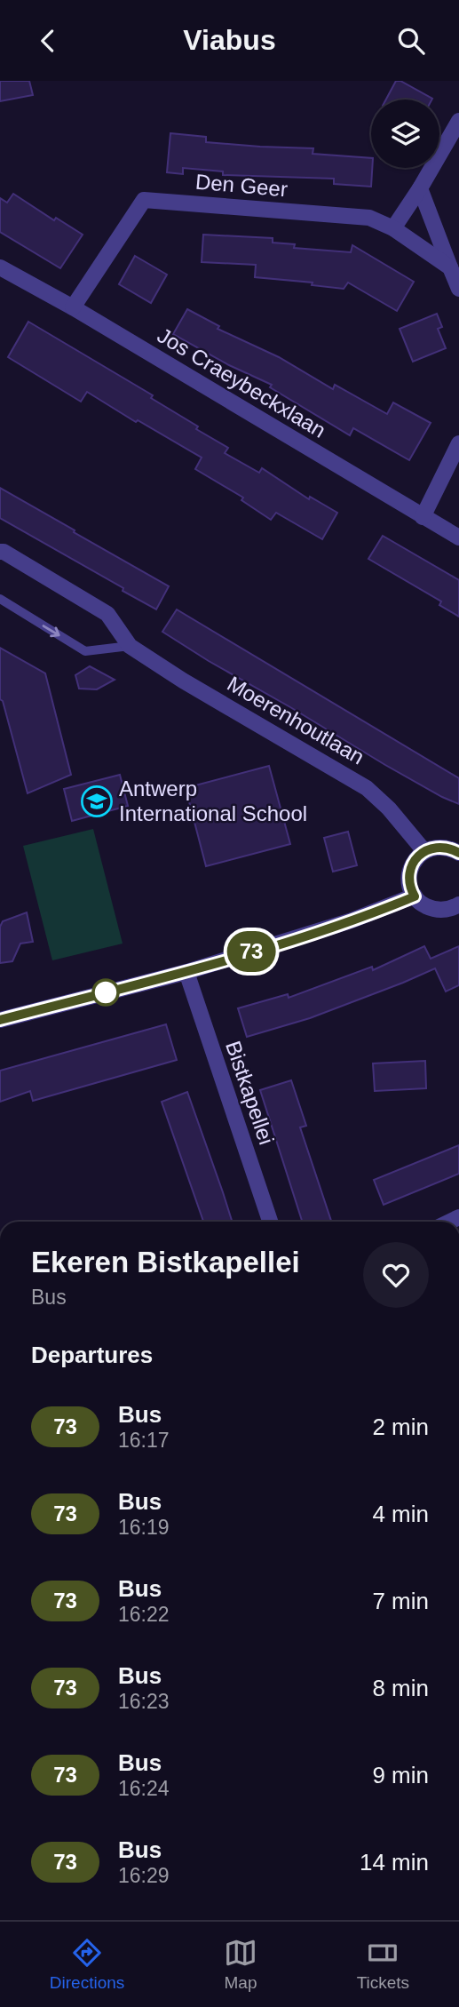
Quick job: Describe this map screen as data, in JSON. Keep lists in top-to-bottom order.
{
  "streets": {
    "street": [
      "Den Geer",
      "Jos Craeybeckxlaan",
      "Moerenhoutlaan",
      "Bistkapellei"
    ]
  },
  "crossings": [
    ["Den Geer", "Jos Craeybeckxlaan"]
  ],
  "places": {
    "school or university": ["Antwerp International School"]
  },
  "lines": ["bus line 73"],
  "page": {
    "header": "Viabus",
    "on_map": "73",
    "heading": [
      ["Ekeren Bistkapellei", "Bus"],
      "Departures"
    ],
    "list": [
      {
        "mark": "73",
        "name": "Bus",
        "note": "16:17",
        "value": "2 min"
      },
      {
        "mark": "73",
        "name": "Bus",
        "note": "16:19",
        "value": "4 min"
      },
      {
        "mark": "73",
        "name": "Bus",
        "note": "16:22",
        "value": "7 min"
      },
      {
        "mark": "73",
        "name": "Bus",
        "note": "16:23",
        "value": "8 min"
      },
      {
        "mark": "73",
        "name": "Bus",
        "note": "16:24",
        "value": "9 min"
      },
      {
        "mark": "73",
        "name": "Bus",
        "note": "16:29",
        "value": "14 min"
      }
    ],
    "tabs": ["Directions", "Map", "Tickets"]
  }
}
